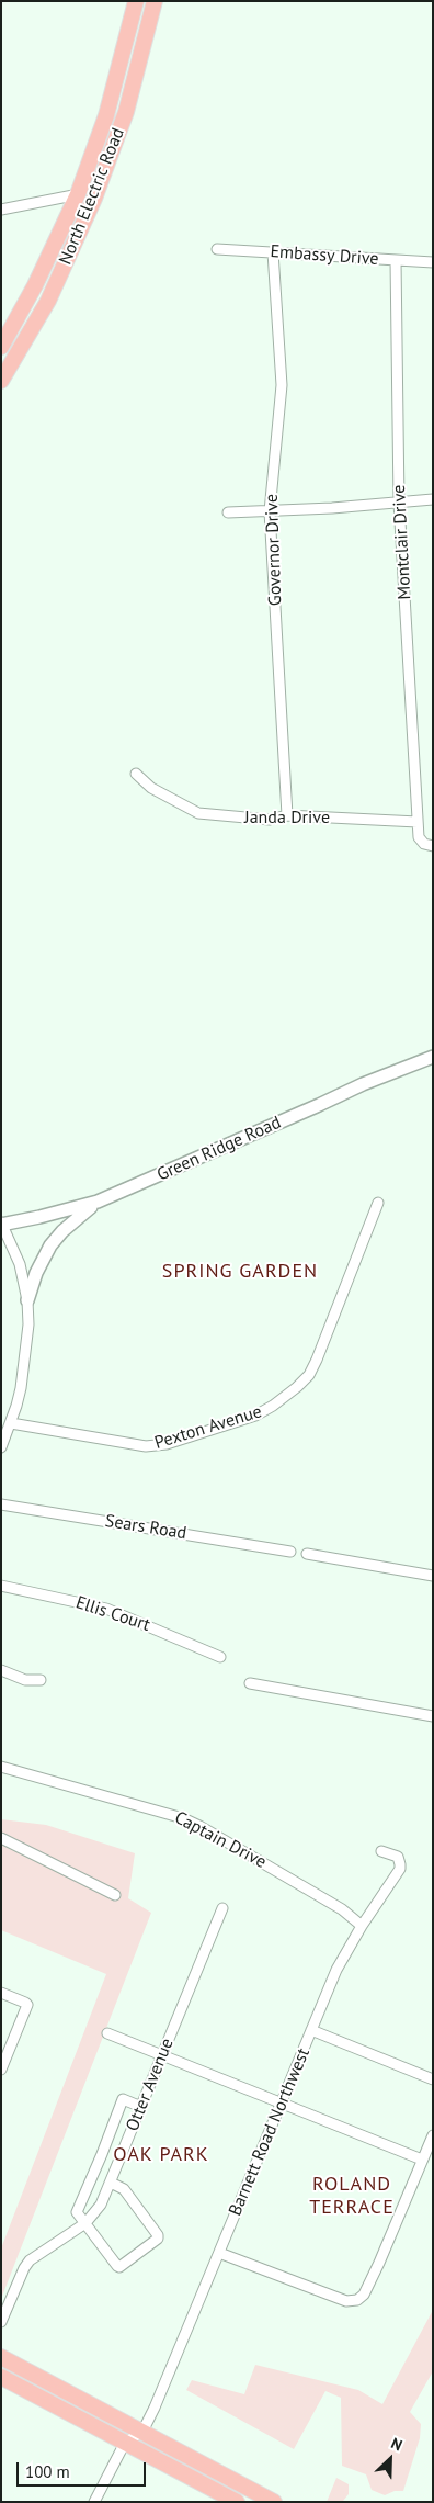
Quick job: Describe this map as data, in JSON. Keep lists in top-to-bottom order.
{
  "streets": {
    "main road": ["North Electric Road"],
    "street": [
      "Embassy Drive",
      "Montclair Drive",
      "Governor Drive",
      "Janda Drive",
      "Green Ridge Road",
      "Pexton Avenue",
      "Sears Road",
      "Ellis Court",
      "Captain Drive",
      "Otter Avenue",
      "Barnett Road Northwest"
    ]
  },
  "crossings": [
    ["Embassy Drive", "Montclair Drive"],
    ["Embassy Drive", "Governor Drive"],
    ["Montclair Drive", "Janda Drive"],
    ["Governor Drive", "Janda Drive"],
    ["Captain Drive", "Barnett Road Northwest"]
  ],
  "districts": ["SPRING GARDEN", "OAK PARK", "ROLAND TERRACE"],
  "scale_bar": "100 m",
  "north": "top right"
}
